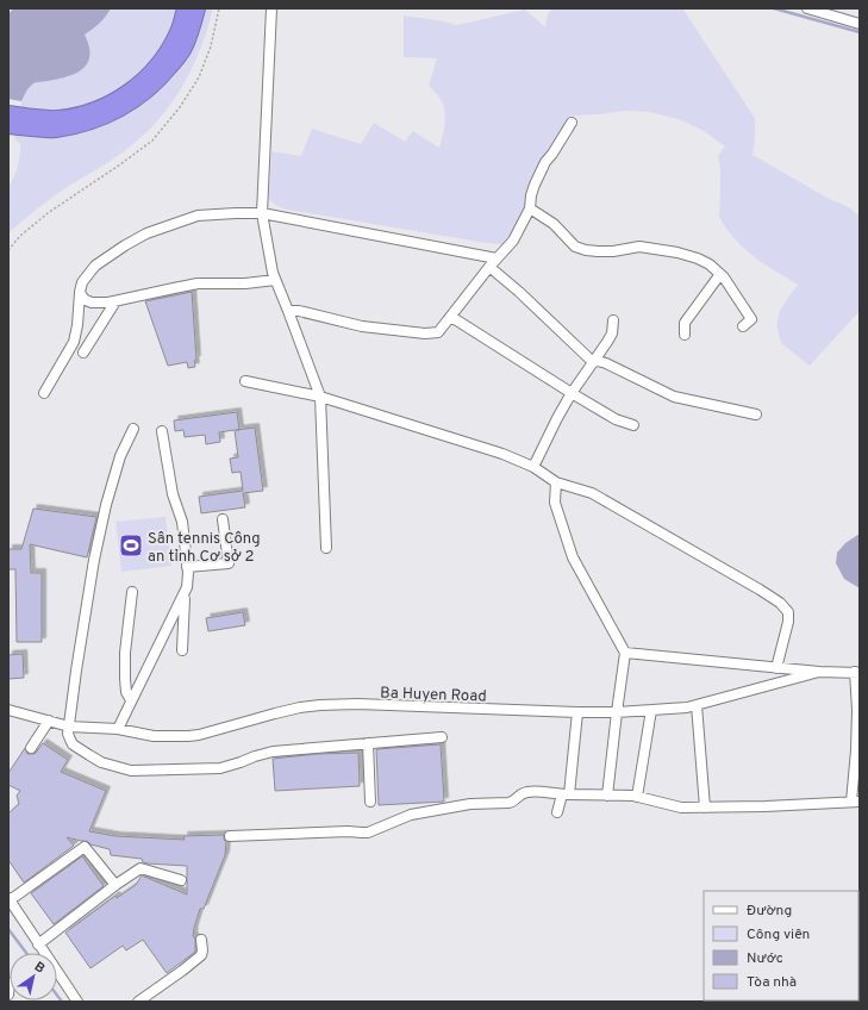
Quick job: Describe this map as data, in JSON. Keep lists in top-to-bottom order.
{
  "streets": {
    "street": ["Ba Huyen Road"]
  },
  "places": {
    "sports": ["Sân tennis Công an tỉnh Cơ sở 2"]
  },
  "legend": [
    "Đường",
    "Công viên",
    "Nước",
    "Tòa nhà"
  ],
  "north": "top right"
}
